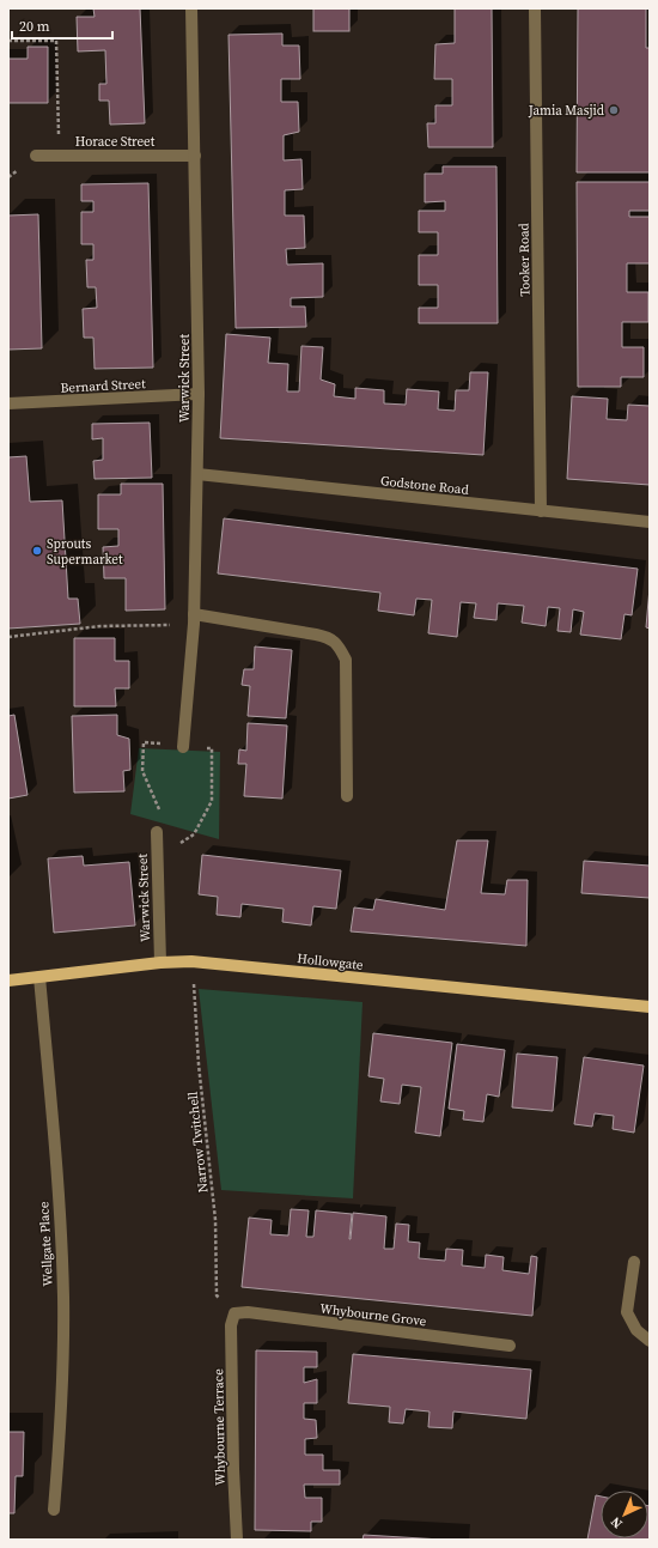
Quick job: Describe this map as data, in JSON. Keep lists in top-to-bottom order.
{
  "streets": {
    "main road": ["Hollowgate"],
    "street": [
      "Horace Street",
      "Tooker Road",
      "Warwick Street",
      "Bernard Street",
      "Godstone Road",
      "Wellgate Place",
      "Whybourne Grove",
      "Whybourne Terrace"
    ],
    "path": ["Narrow Twitchell"]
  },
  "crossings": [
    ["Horace Street", "Warwick Street"],
    ["Tooker Road", "Godstone Road"],
    ["Warwick Street", "Bernard Street"],
    ["Warwick Street", "Godstone Road"],
    ["Warwick Street", "Hollowgate"],
    ["Hollowgate", "Narrow Twitchell"],
    ["Hollowgate", "Wellgate Place"],
    ["Narrow Twitchell", "Whybourne Grove"],
    ["Narrow Twitchell", "Whybourne Terrace"],
    ["Whybourne Grove", "Whybourne Terrace"]
  ],
  "places": ["Jamia Masjid", "Sprouts Supermarket"],
  "scale_bar": "20 m",
  "north": "bottom left"
}
